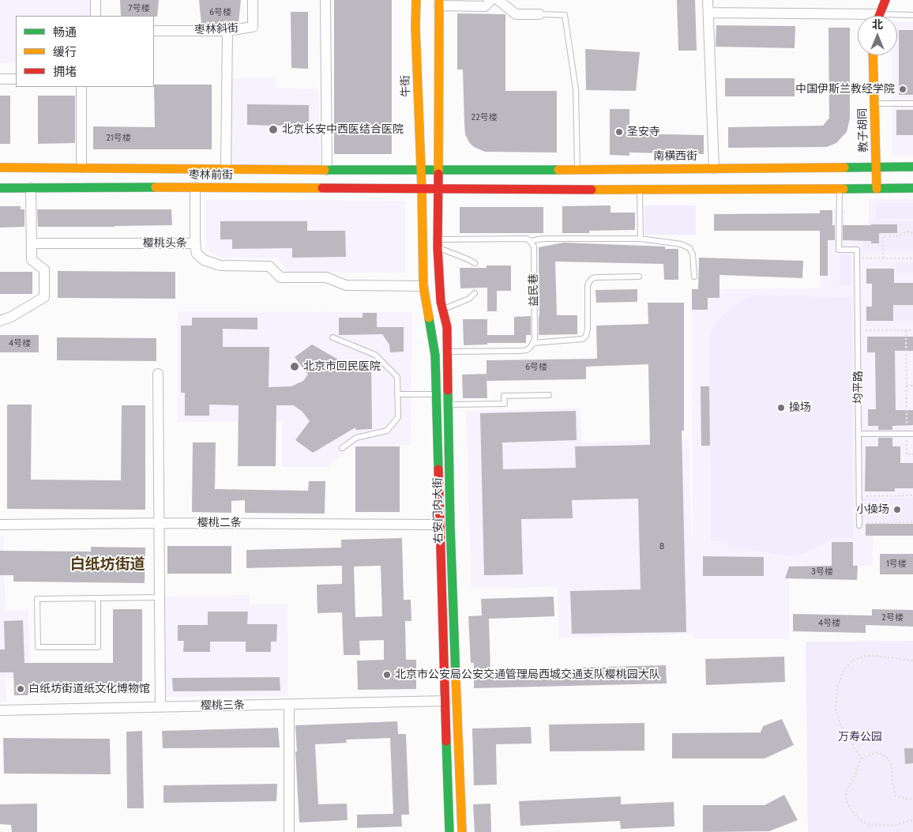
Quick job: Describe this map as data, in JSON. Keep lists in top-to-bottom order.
{
  "streets": {
    "main road": [
      "牛街",
      "教子胡同",
      "南横西街",
      "枣林前街",
      "右安门内大街"
    ],
    "street": [
      "枣林斜街",
      "樱桃头条",
      "樱桃二条",
      "樱桃三条"
    ],
    "lane": ["益民巷", "均平路"]
  },
  "crossings": [
    ["牛街", "南横西街"],
    ["牛街", "枣林前街"],
    ["牛街", "右安门内大街"],
    ["教子胡同", "南横西街"],
    ["南横西街", "枣林前街"],
    ["南横西街", "右安门内大街"],
    ["枣林前街", "右安门内大街"],
    ["樱桃头条", "右安门内大街"],
    ["右安门内大街", "樱桃二条"],
    ["右安门内大街", "樱桃三条"]
  ],
  "districts": ["白纸坊街道"],
  "parks": ["万寿公园"],
  "places": [
    "中国伊斯兰教经学院",
    "北京长安中西医结合医院",
    "圣安寺",
    "北京市回民医院",
    "操场",
    "小操场",
    "北京市公安局公安交通管理局西城交通支队樱桃园大队",
    "白纸坊街道纸文化博物馆"
  ],
  "house_numbers": [
    "7号楼",
    "6号楼",
    "22号楼",
    "21号楼",
    "4号楼",
    "6号楼",
    "8",
    "1号楼",
    "3号楼",
    "2号楼",
    "4号楼"
  ],
  "legend": ["畅通", "缓行", "拥堵"],
  "north": "top"
}
